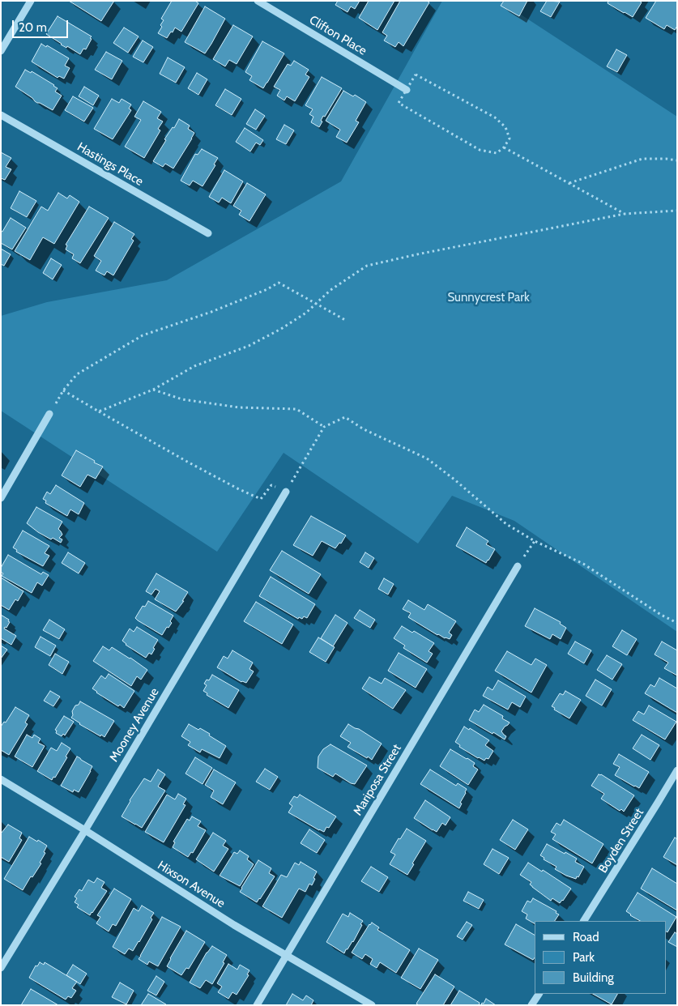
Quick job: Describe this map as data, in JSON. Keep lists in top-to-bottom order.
{
  "streets": {
    "street": [
      "Clifton Place",
      "Hastings Place",
      "Mooney Avenue",
      "Mariposa Street",
      "Boyden Street",
      "Hixson Avenue"
    ]
  },
  "crossings": [
    ["Mooney Avenue", "Hixson Avenue"],
    ["Mariposa Street", "Hixson Avenue"]
  ],
  "parks": ["Sunnycrest Park"],
  "legend": ["Road", "Park", "Building"],
  "scale_bar": "20 m"
}
